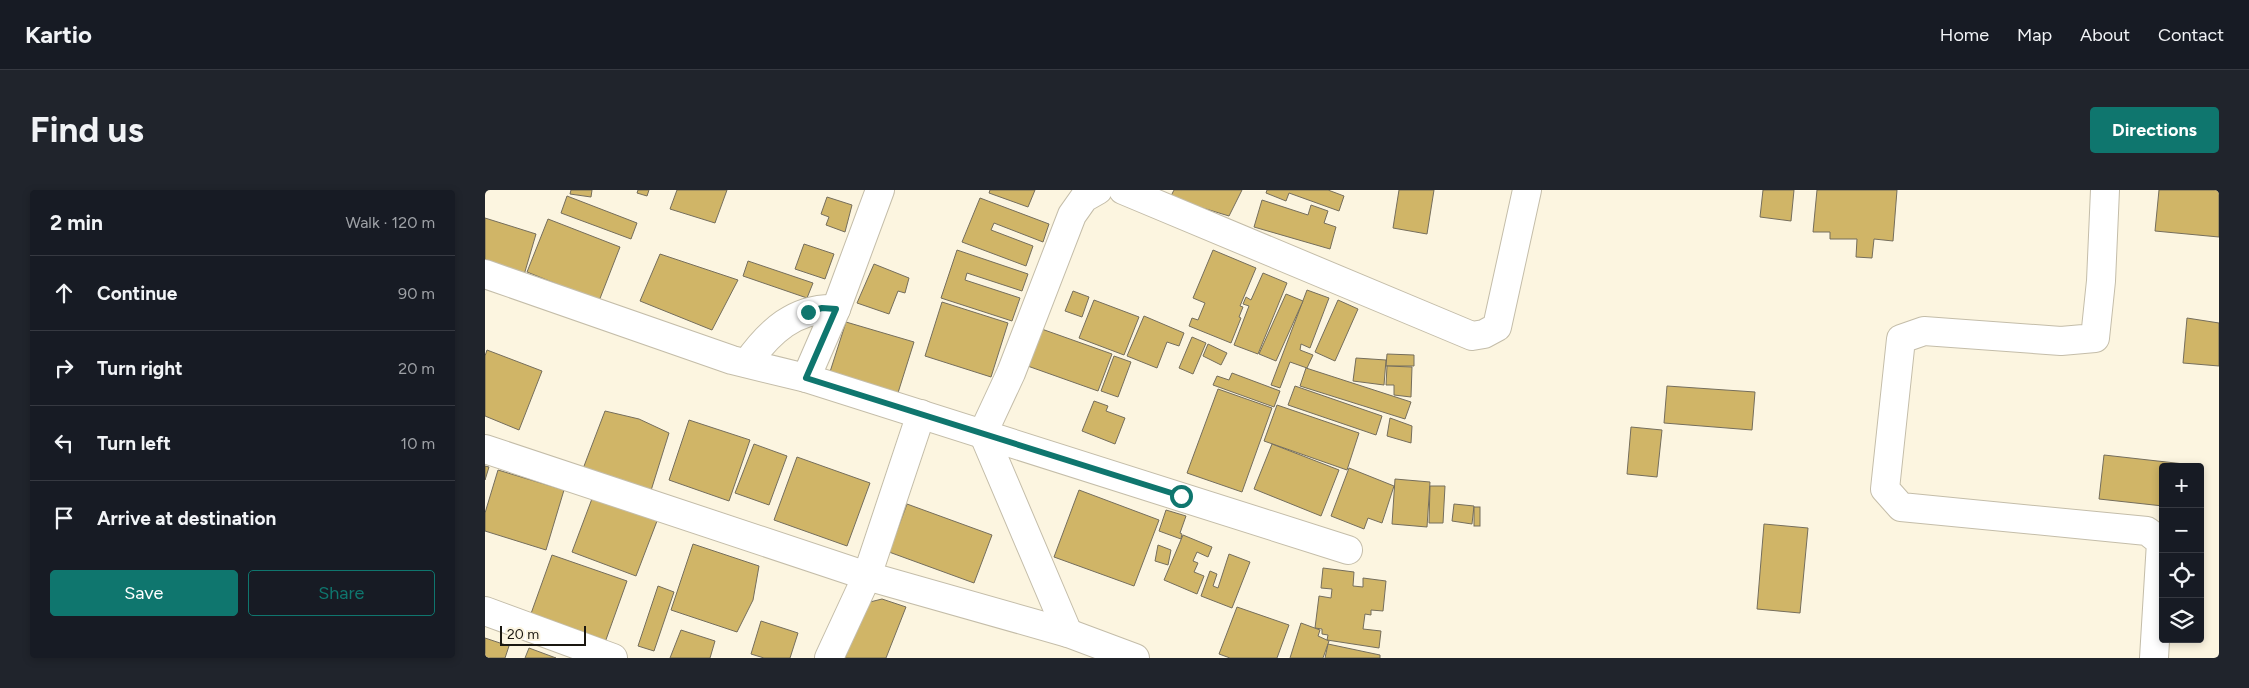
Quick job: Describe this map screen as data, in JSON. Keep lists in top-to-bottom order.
{
  "scale_bar": "20 m",
  "page": {
    "header": "Kartio",
    "nav": [
      "Home",
      "Map",
      "About",
      "Contact"
    ],
    "buttons": [
      "Directions",
      ["Save", "Share"]
    ],
    "title": "Find us",
    "heading": ["2 min", "Walk · 120 m"],
    "list": [
      ["Continue", "90 m"],
      ["Turn right", "20 m"],
      ["Turn left", "10 m"],
      "Arrive at destination"
    ],
    "map_buttons": ["+", "−"],
    "scale": "20 m"
  }
}
